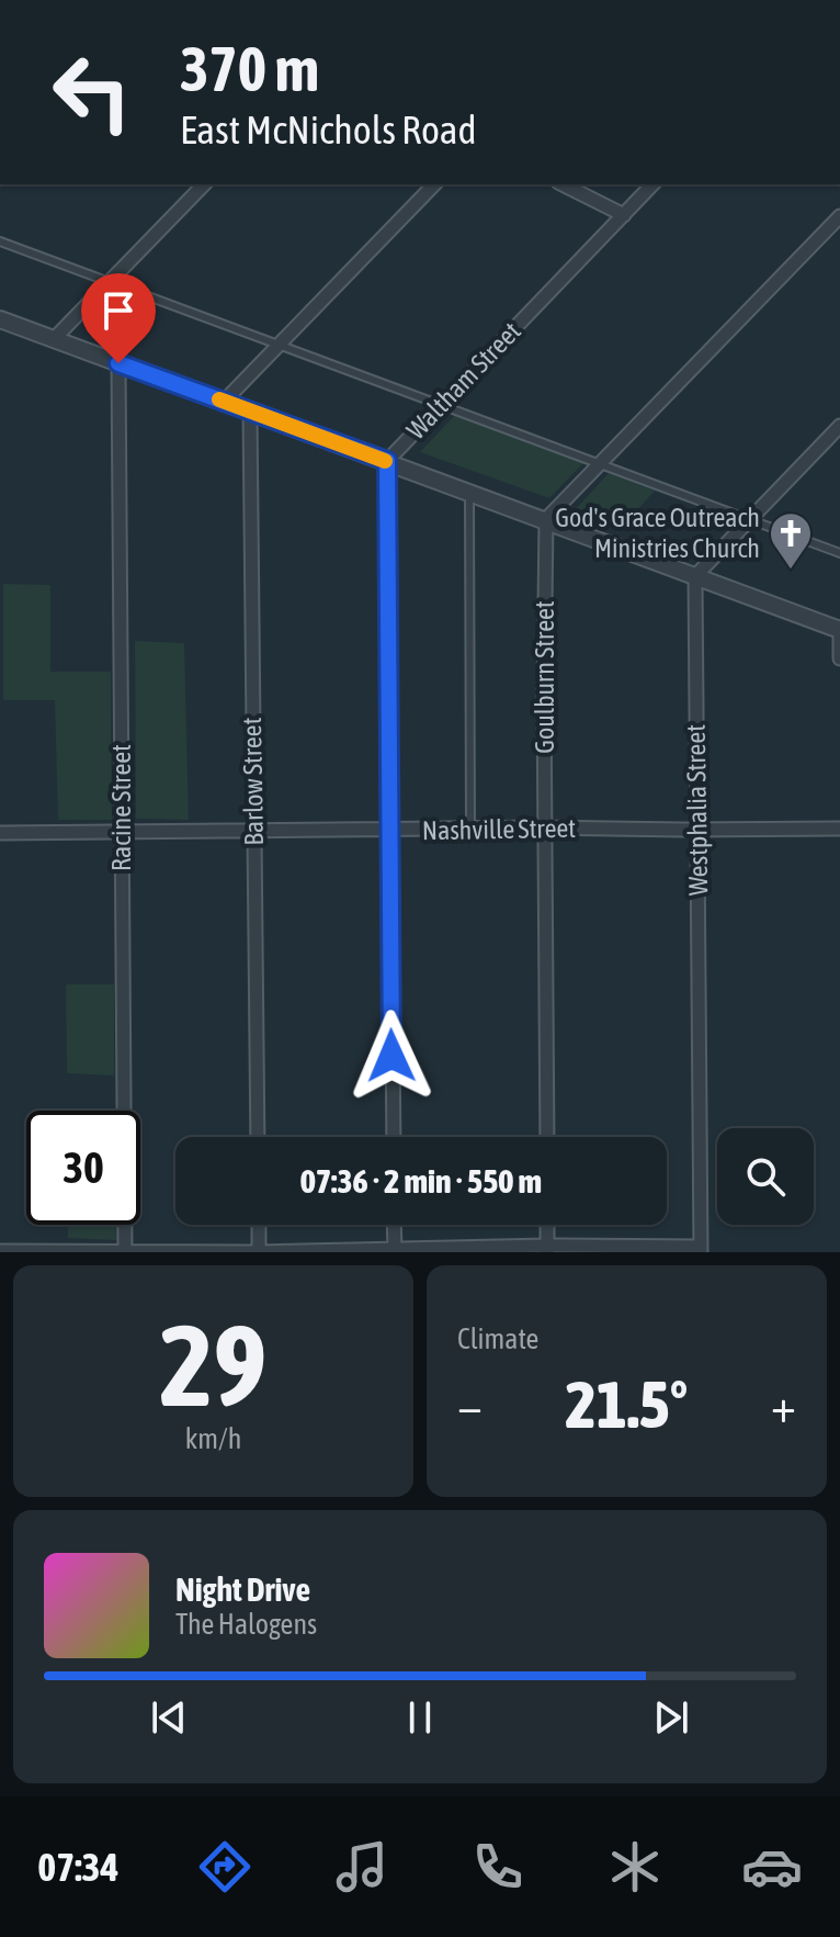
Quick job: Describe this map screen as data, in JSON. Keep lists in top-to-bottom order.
{
  "streets": {
    "street": [
      "Waltham Street",
      "Goulburn Street",
      "Barlow Street",
      "Racine Street",
      "Westphalia Street",
      "Nashville Street"
    ]
  },
  "crossings": [
    ["Waltham Street", "Nashville Street"],
    ["Goulburn Street", "Nashville Street"],
    ["Barlow Street", "Nashville Street"],
    ["Racine Street", "Nashville Street"],
    ["Westphalia Street", "Nashville Street"]
  ],
  "places": {
    "church": ["God's Grace Outreach Ministries Church"]
  },
  "page": {
    "turn": ["370 m", "East McNichols Road"],
    "limit": "30",
    "trip": "07:36 · 2 min · 550 m",
    "tile": [
      ["29", "km/h"],
      "Climate"
    ],
    "heat": ["−", "21.5°", "+"],
    "song": ["Night Drive", "The Halogens"],
    "tabs": "07:34"
  }
}
